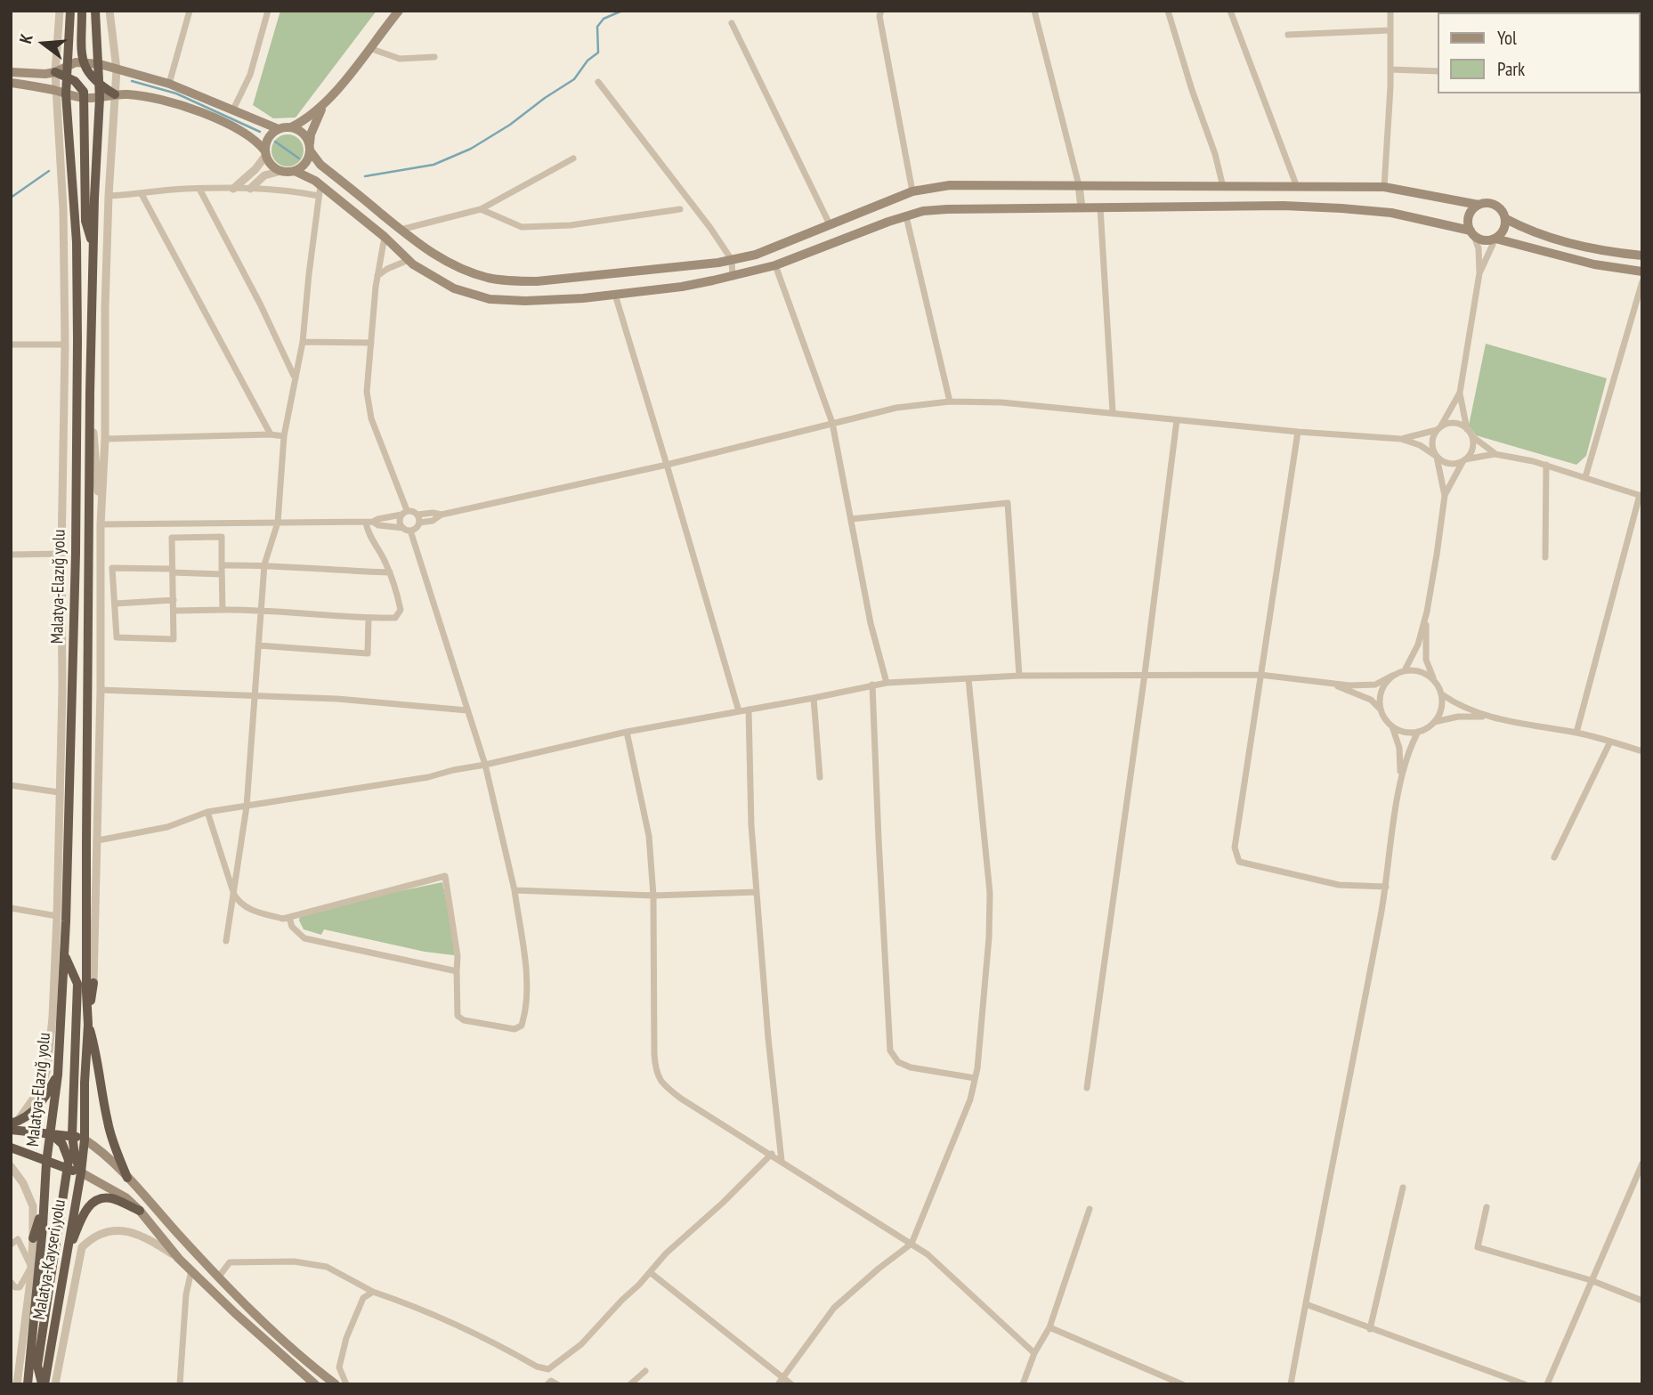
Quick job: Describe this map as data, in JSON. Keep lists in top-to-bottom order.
{
  "streets": {
    "highway": ["Malatya-Elazığ yolu", "Malatya-Kayseri yolu"]
  },
  "crossings": [
    ["Malatya-Elazığ yolu", "Malatya-Kayseri yolu"]
  ],
  "legend": ["Yol", "Park"],
  "north": "left"
}
